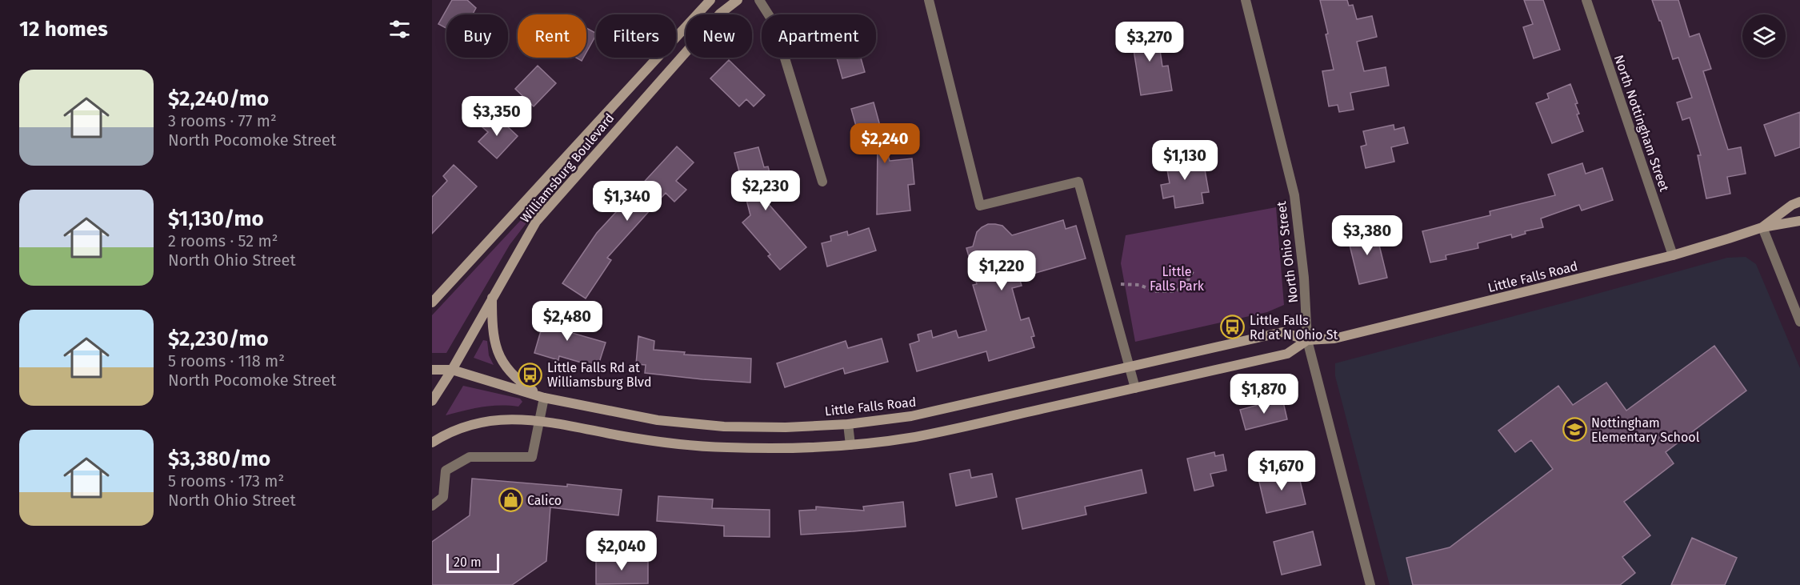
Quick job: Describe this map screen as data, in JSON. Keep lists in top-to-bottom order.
{
  "streets": {
    "street": [
      "North Nottingham Street",
      "Williamsburg Boulevard",
      "North Ohio Street",
      "Little Falls Road"
    ]
  },
  "crossings": [
    ["North Nottingham Street", "Little Falls Road"],
    ["Williamsburg Boulevard", "Little Falls Road"],
    ["North Ohio Street", "Little Falls Road"]
  ],
  "parks": ["Little Falls Park"],
  "places": {
    "bus stop": ["Little Falls Rd at N Ohio St", "Little Falls Rd at Williamsburg Blvd"],
    "school or university": ["Nottingham Elementary School"],
    "shop": ["Calico"]
  },
  "scale_bar": "20 m",
  "page": {
    "heading": "12 homes",
    "chip": [
      "Buy",
      "Rent",
      "Filters",
      "New",
      "Apartment"
    ],
    "price": [
      "$3,270",
      "$3,350",
      "$2,240",
      "$1,130",
      "$2,230",
      "$1,340",
      "$3,380",
      "$1,220",
      "$2,480",
      "$1,870",
      "$1,670",
      "$2,040"
    ],
    "list": [
      {
        "name": "$2,240/mo",
        "note": "3 rooms · 77 m² · North Pocomoke Street"
      },
      {
        "name": "$1,130/mo",
        "note": "2 rooms · 52 m² · North Ohio Street"
      },
      {
        "name": "$2,230/mo",
        "note": "5 rooms · 118 m² · North Pocomoke Street"
      },
      {
        "name": "$3,380/mo",
        "note": "5 rooms · 173 m² · North Ohio Street"
      }
    ],
    "scale": "20 m"
  }
}
